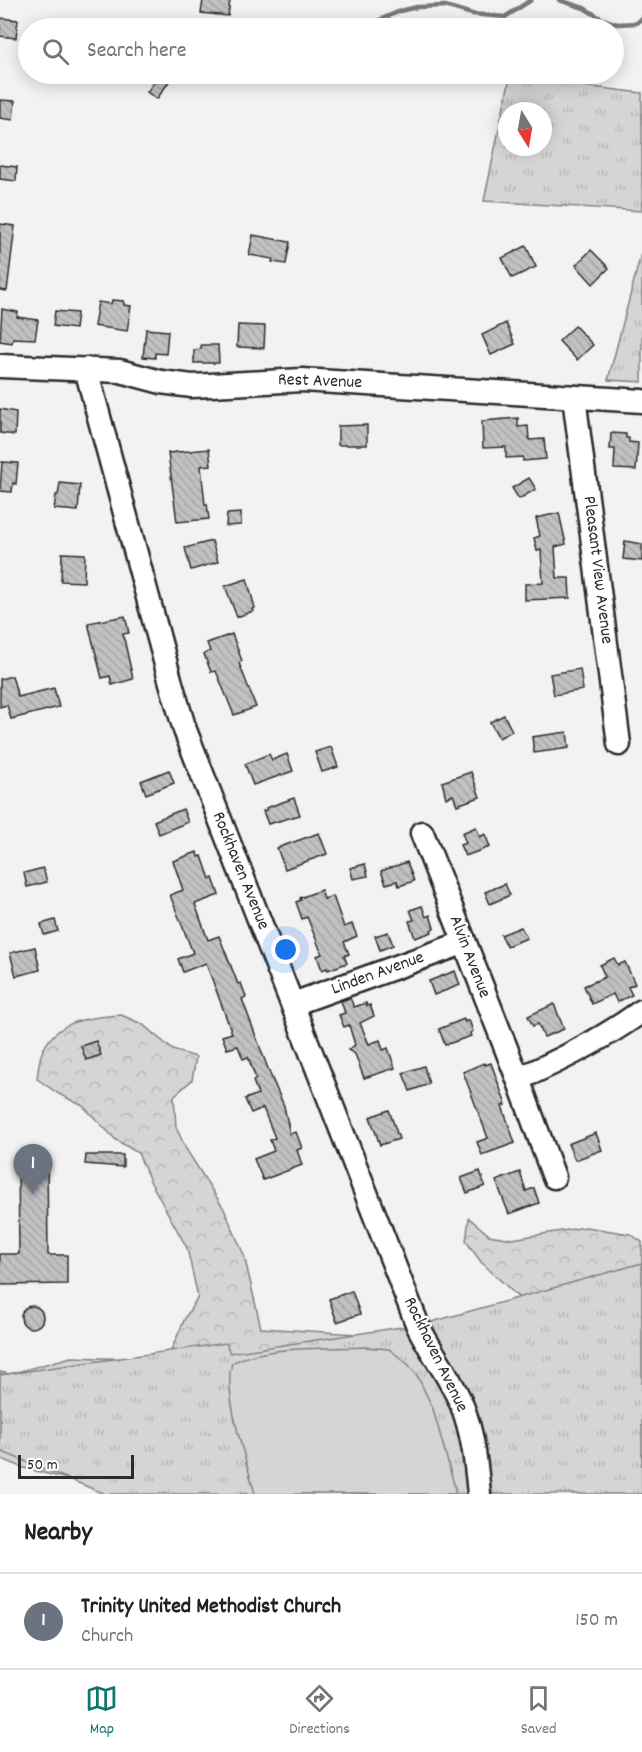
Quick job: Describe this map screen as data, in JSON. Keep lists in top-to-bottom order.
{
  "streets": {
    "street": [
      "Rest Avenue",
      "Pleasant View Avenue",
      "Rockhaven Avenue",
      "Alvin Avenue",
      "Linden Avenue"
    ]
  },
  "crossings": [
    ["Rest Avenue", "Pleasant View Avenue"],
    ["Rest Avenue", "Rockhaven Avenue"],
    ["Rockhaven Avenue", "Linden Avenue"],
    ["Alvin Avenue", "Linden Avenue"]
  ],
  "scale_bar": "50 m",
  "north": "bottom",
  "page": {
    "search": "Search here",
    "pins": "1",
    "scale": "50 m",
    "heading": "Nearby",
    "list": [
      {
        "mark": "1",
        "name": "Trinity United Methodist Church",
        "note": "Church",
        "value": "150 m"
      }
    ],
    "nav": ["Map", "Directions", "Saved"]
  }
}
